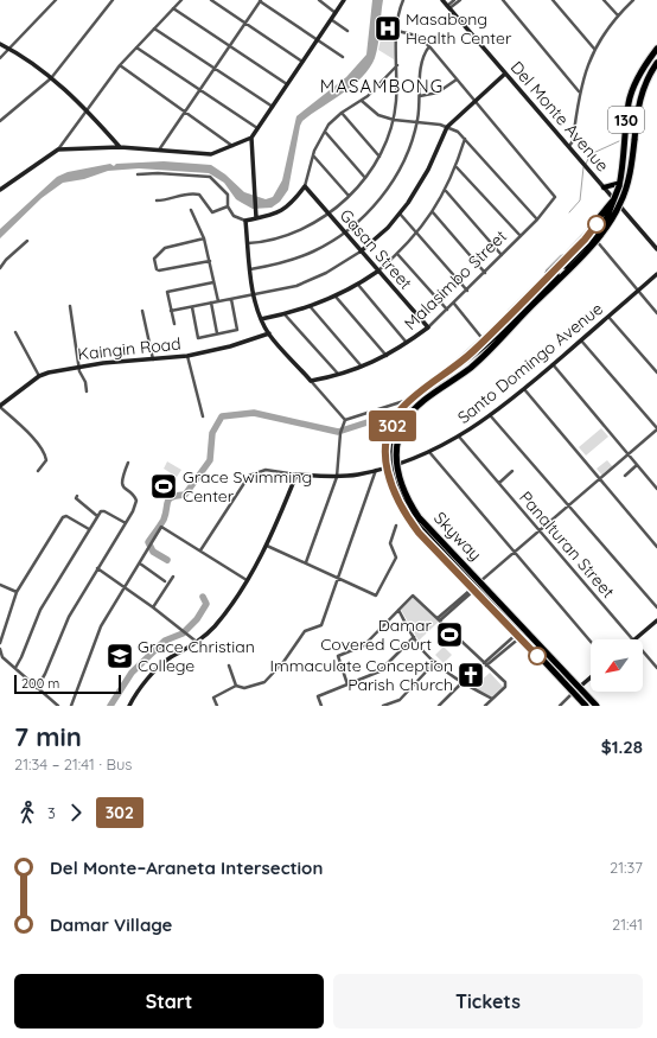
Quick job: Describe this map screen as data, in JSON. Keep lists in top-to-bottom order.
{
  "streets": {
    "highway": ["Skyway"],
    "main road": ["130"],
    "street": [
      "Del Monte Avenue",
      "Gasan Street",
      "Malasimbo Street",
      "Kaingin Road",
      "Santo Domingo Avenue",
      "Panalturan Street"
    ]
  },
  "crossings": [
    ["Del Monte Avenue", "130"],
    ["Del Monte Avenue", "Skyway"],
    ["130", "Santo Domingo Avenue"],
    ["130", "Skyway"],
    ["Gasan Street", "Malasimbo Street"],
    ["Santo Domingo Avenue", "Panalturan Street"]
  ],
  "districts": ["MASAMBONG"],
  "places": {
    "hospital": ["Masabong Health Center"],
    "sports": ["Grace Swimming Center", "Damar Covered Court"],
    "school or university": ["Grace Christian College"],
    "church": ["Immaculate Conception Parish Church"]
  },
  "lines": ["bus line 302"],
  "scale_bar": "200 m",
  "north": "bottom left",
  "page": {
    "on_map": "302",
    "scale": "200 m",
    "heading": ["7 min", "21:34 – 21:41 · Bus", "$1.28"],
    "legs": ["3", "302"],
    "list": [
      {
        "name": "Del Monte–Araneta Intersection",
        "value": "21:37"
      },
      {
        "name": "Damar Village",
        "value": "21:41"
      }
    ],
    "buttons": ["Start", "Tickets"]
  }
}
